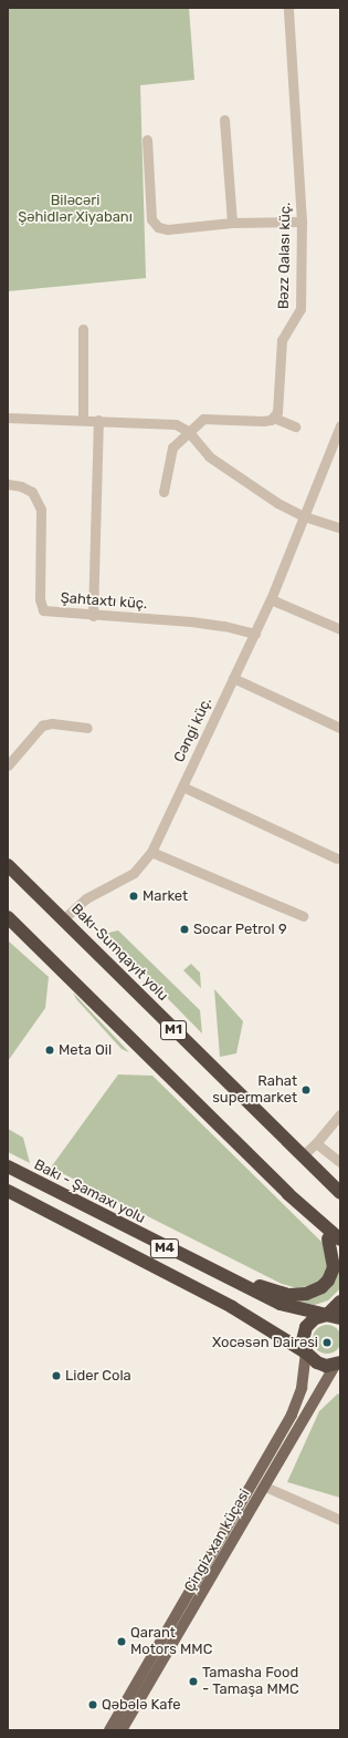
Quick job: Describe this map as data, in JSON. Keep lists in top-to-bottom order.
{
  "streets": {
    "highway": [
      "Bakı-Sumqayıt yolu",
      "M1",
      "Bakı - Şamaxı yolu",
      "M4"
    ],
    "main road": ["Çingiz xan küçəsi"],
    "street": ["Bəzz Qalası küç.", "Şahtaxtı küç.", "Cəngi küç."]
  },
  "crossings": [
    ["Şahtaxtı küç.", "Cəngi küç."],
    ["Cəngi küç.", "Bakı-Sumqayıt yolu"],
    ["M4", "Çingiz xan küçəsi"]
  ],
  "parks": ["Biləcəri Şəhidlər Xiyabanı"],
  "places": [
    "Market",
    "Socar Petrol 9",
    "Meta Oil",
    "Rahat supermarket",
    "Xocəsən Dairəsi",
    "Lider Cola",
    "Qarant Motors MMC",
    "Tamasha Food - Tamaşa MMC",
    "Qəbələ Kafe"
  ]
}
